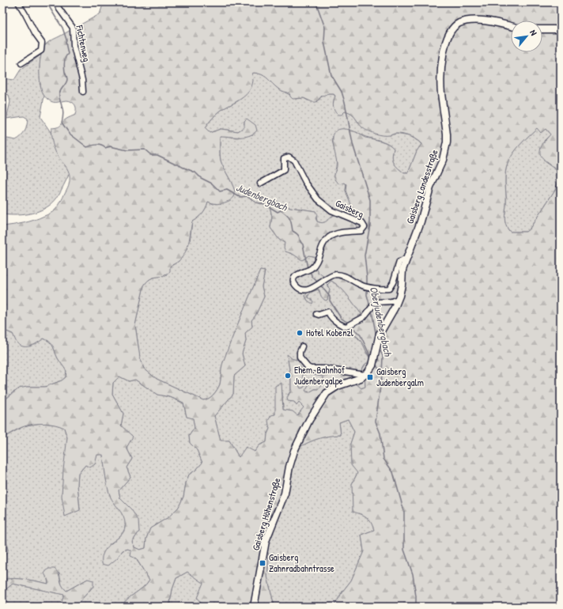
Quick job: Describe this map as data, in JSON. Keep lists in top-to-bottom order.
{
  "streets": {
    "main road": ["Gaisberg Landesstraße", "Gaisberg Höhenstraße"],
    "street": ["Fichtenweg", "Gaisberg"]
  },
  "crossings": [
    ["Gaisberg Landesstraße", "Gaisberg"],
    ["Gaisberg Landesstraße", "Gaisberg Höhenstraße"]
  ],
  "water": ["Judenbergbach", "Oberjudenbergbach"],
  "places": {
    "other": ["Hotel Kobenzl", "Ehem. Bahnhof Judenbergalpe"],
    "transit": ["Gaisberg Judenbergalm", "Gaisberg Zahnradbahntrasse"]
  },
  "north": "top right"
}
